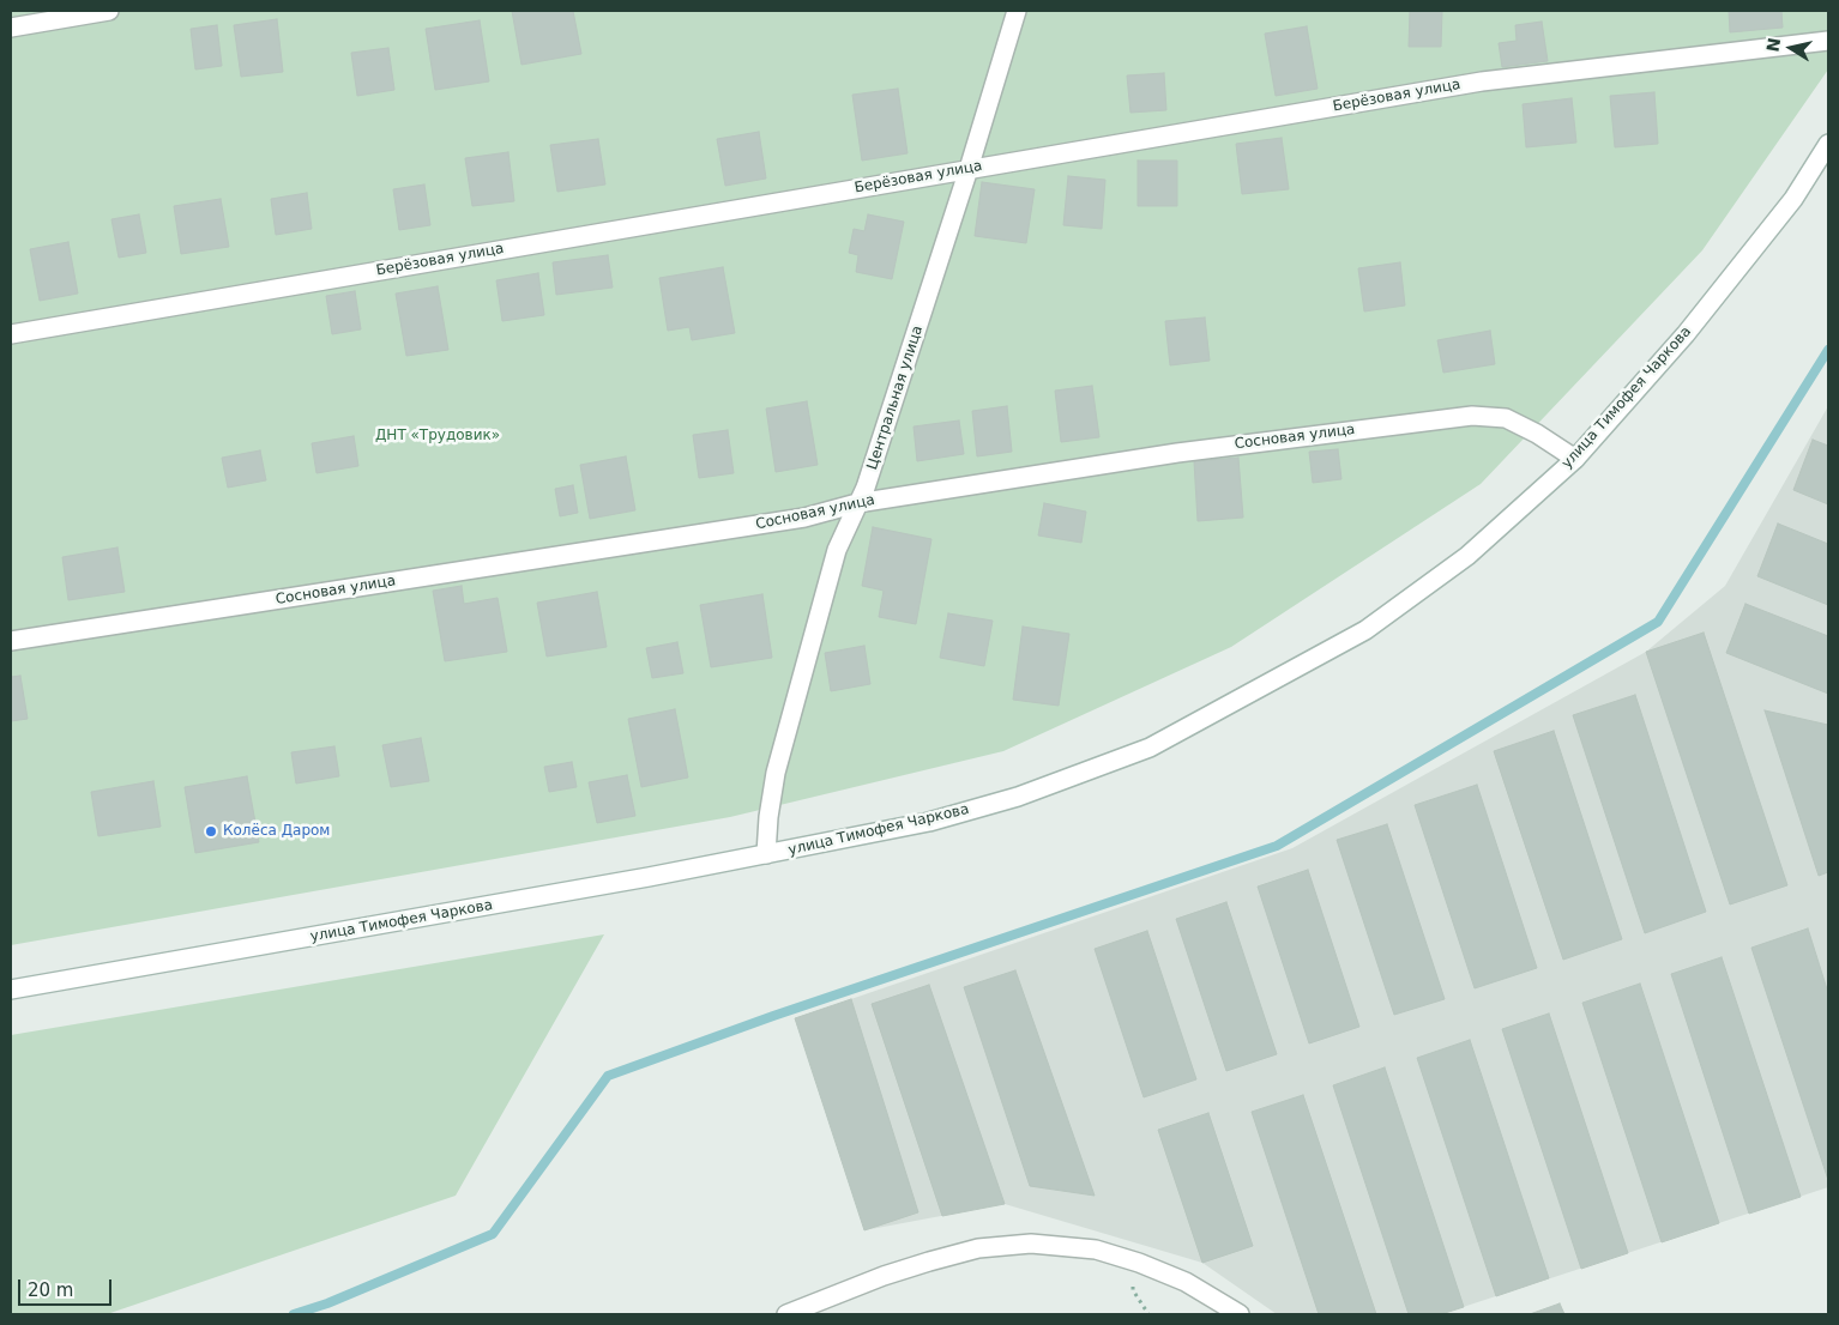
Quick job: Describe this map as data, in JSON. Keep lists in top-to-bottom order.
{
  "streets": {
    "street": [
      "Берёзовая улица",
      "Центральная улица",
      "улица Тимофея Чаркова",
      "Сосновая улица"
    ]
  },
  "crossings": [
    ["Берёзовая улица", "Центральная улица"],
    ["Центральная улица", "улица Тимофея Чаркова"],
    ["Центральная улица", "Сосновая улица"],
    ["улица Тимофея Чаркова", "Сосновая улица"]
  ],
  "parks": ["ДНТ «Трудовик»"],
  "places": ["Колёса Даром"],
  "scale_bar": "20 m",
  "north": "left"
}
